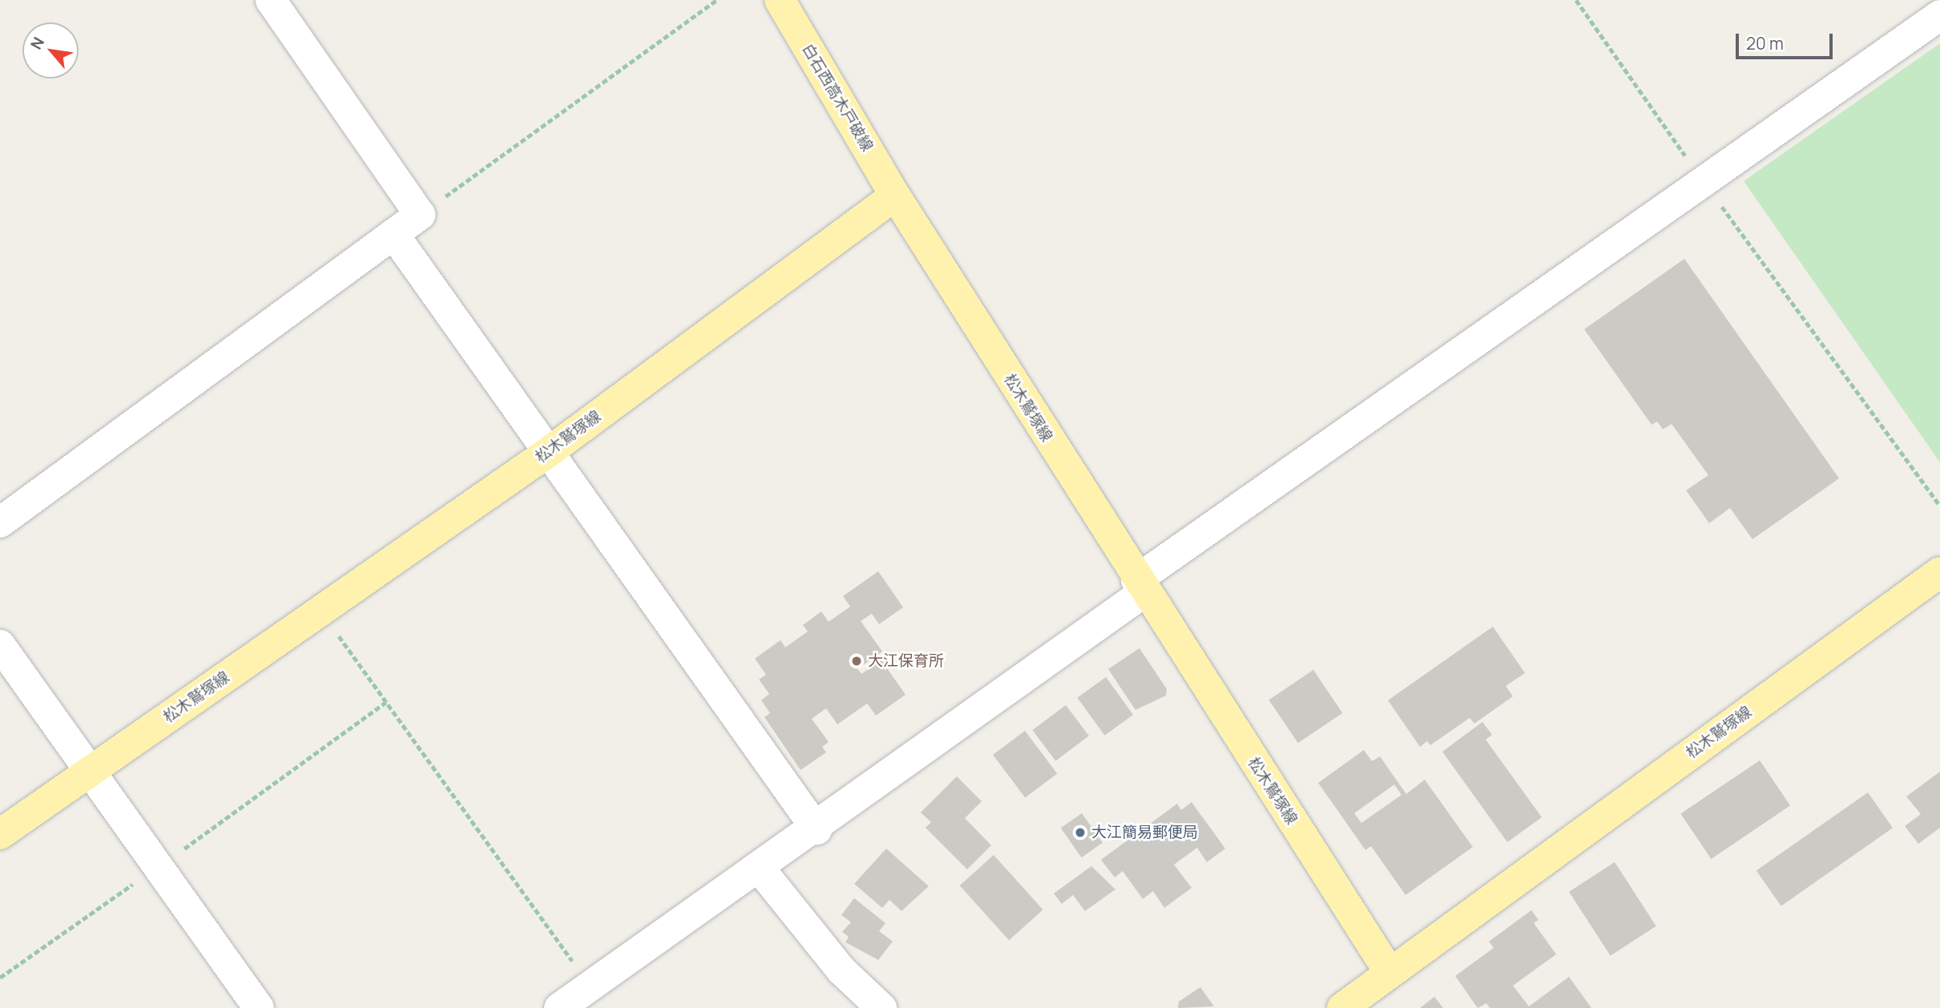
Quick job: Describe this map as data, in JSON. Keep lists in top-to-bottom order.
{
  "streets": {
    "main road": ["白石西高木戸破線", "松木鷲塚線"]
  },
  "crossings": [
    ["白石西高木戸破線", "松木鷲塚線"]
  ],
  "places": ["大江保育所", "大江簡易郵便局"],
  "scale_bar": "20 m",
  "north": "top left"
}
